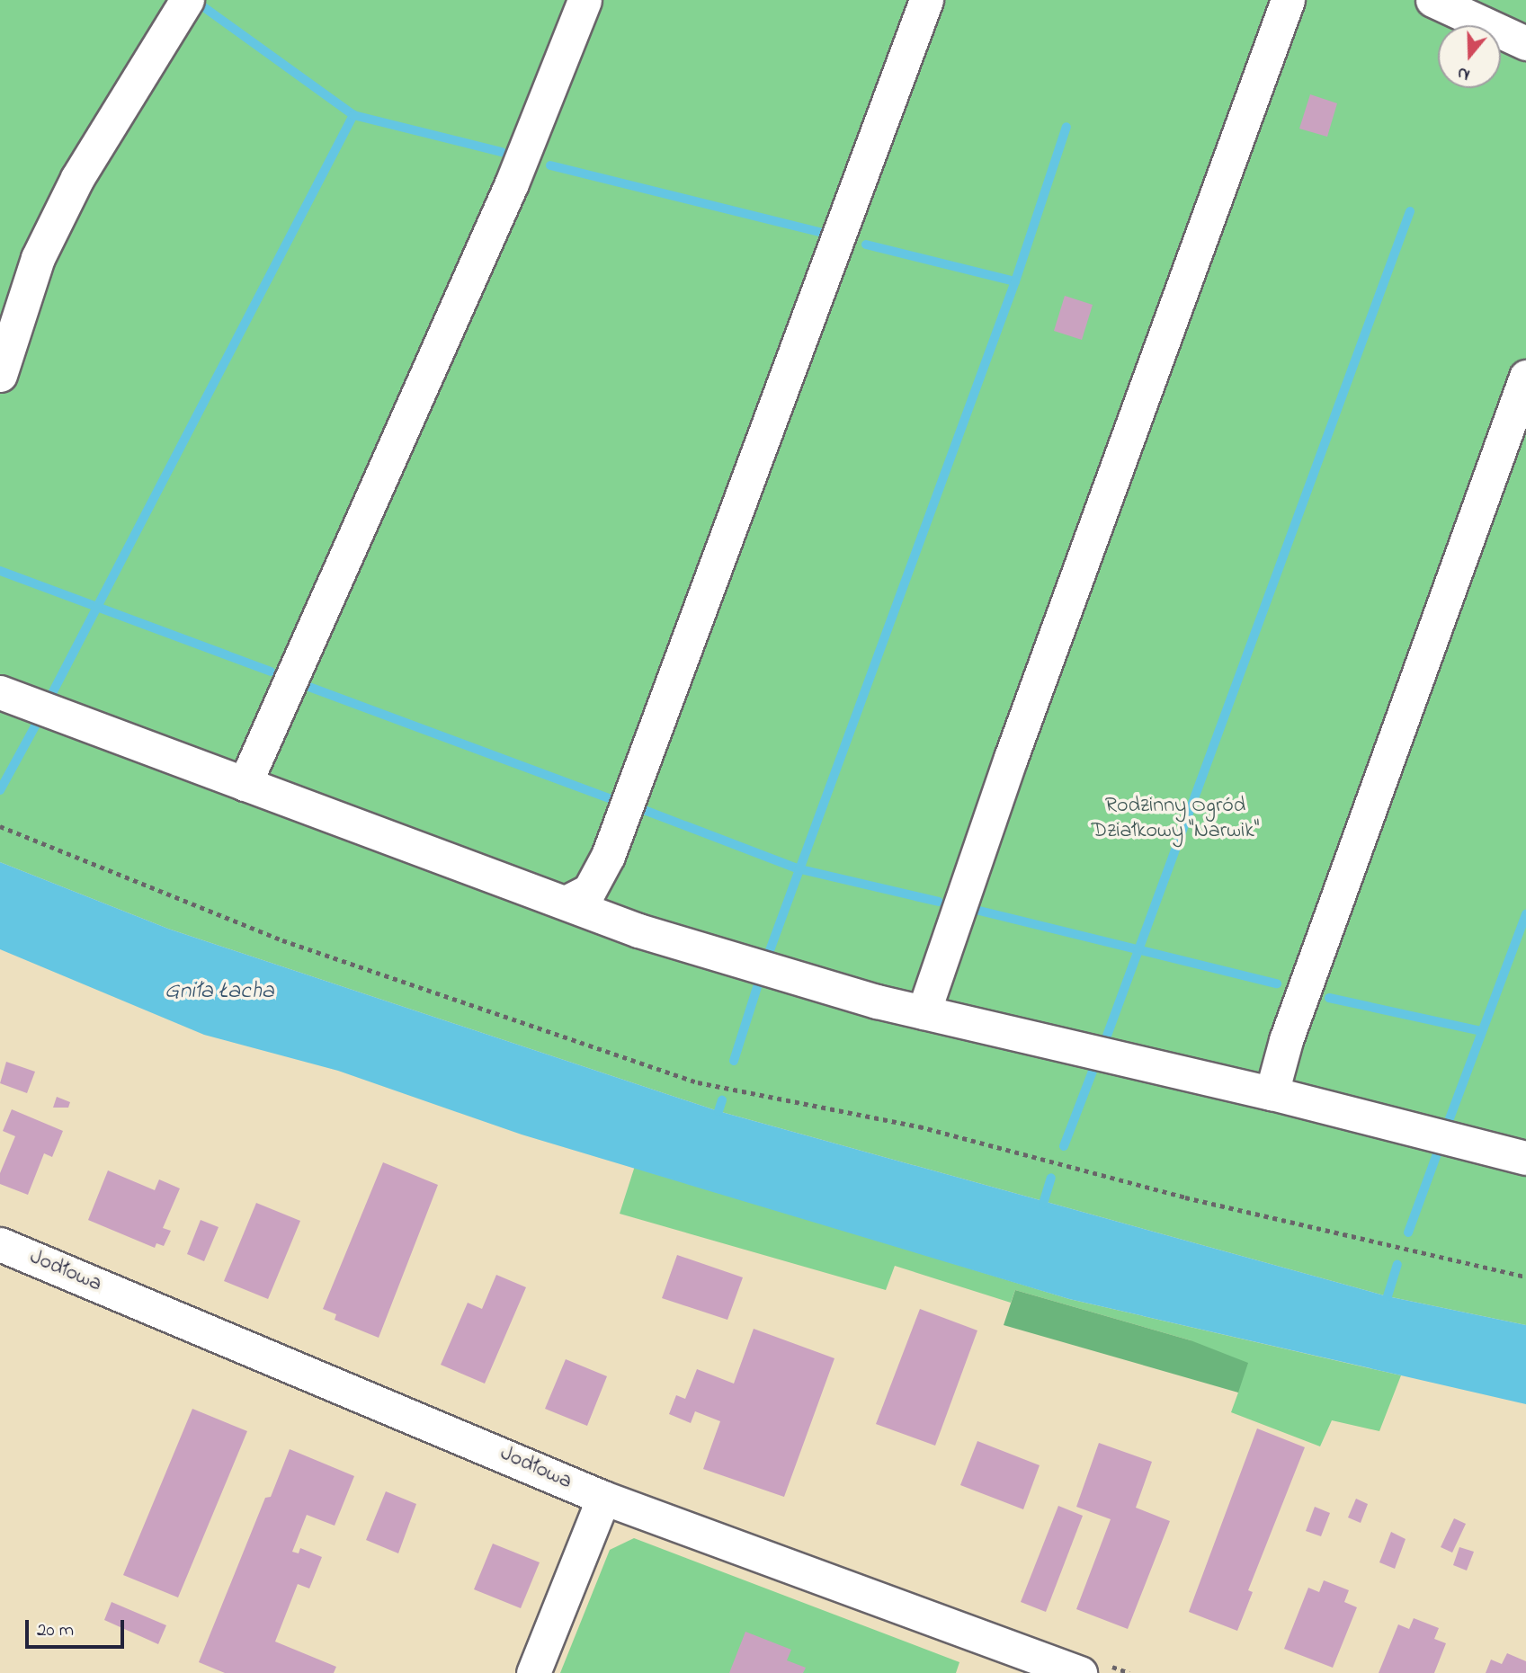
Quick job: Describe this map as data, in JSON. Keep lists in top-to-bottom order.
{
  "streets": {
    "street": ["Jodłowa"]
  },
  "water": ["Gniła Łacha"],
  "parks": ["Rodzinny Ogród Działkowy \"Narwik\""],
  "scale_bar": "20 m",
  "north": "bottom"
}
